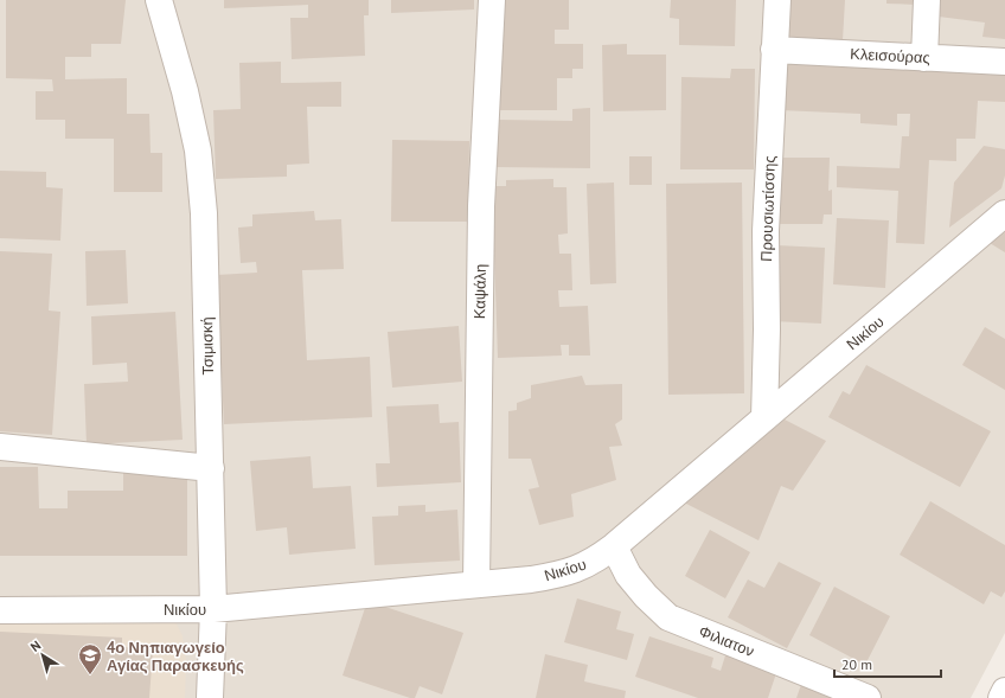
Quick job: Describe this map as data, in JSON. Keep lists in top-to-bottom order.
{
  "streets": {
    "street": [
      "Κλεισούρας",
      "Προυσιωτίσσης",
      "Καψάλη",
      "Νικίου",
      "Τσιμισκή",
      "Φιλιατον"
    ]
  },
  "crossings": [
    ["Κλεισούρας", "Προυσιωτίσσης"],
    ["Προυσιωτίσσης", "Νικίου"],
    ["Καψάλη", "Νικίου"],
    ["Νικίου", "Τσιμισκή"],
    ["Νικίου", "Φιλιατον"]
  ],
  "places": {
    "school or university": ["4ο Νηπιαγωγείο Αγίας Παρασκευής"]
  },
  "scale_bar": "20 m",
  "north": "top left"
}
